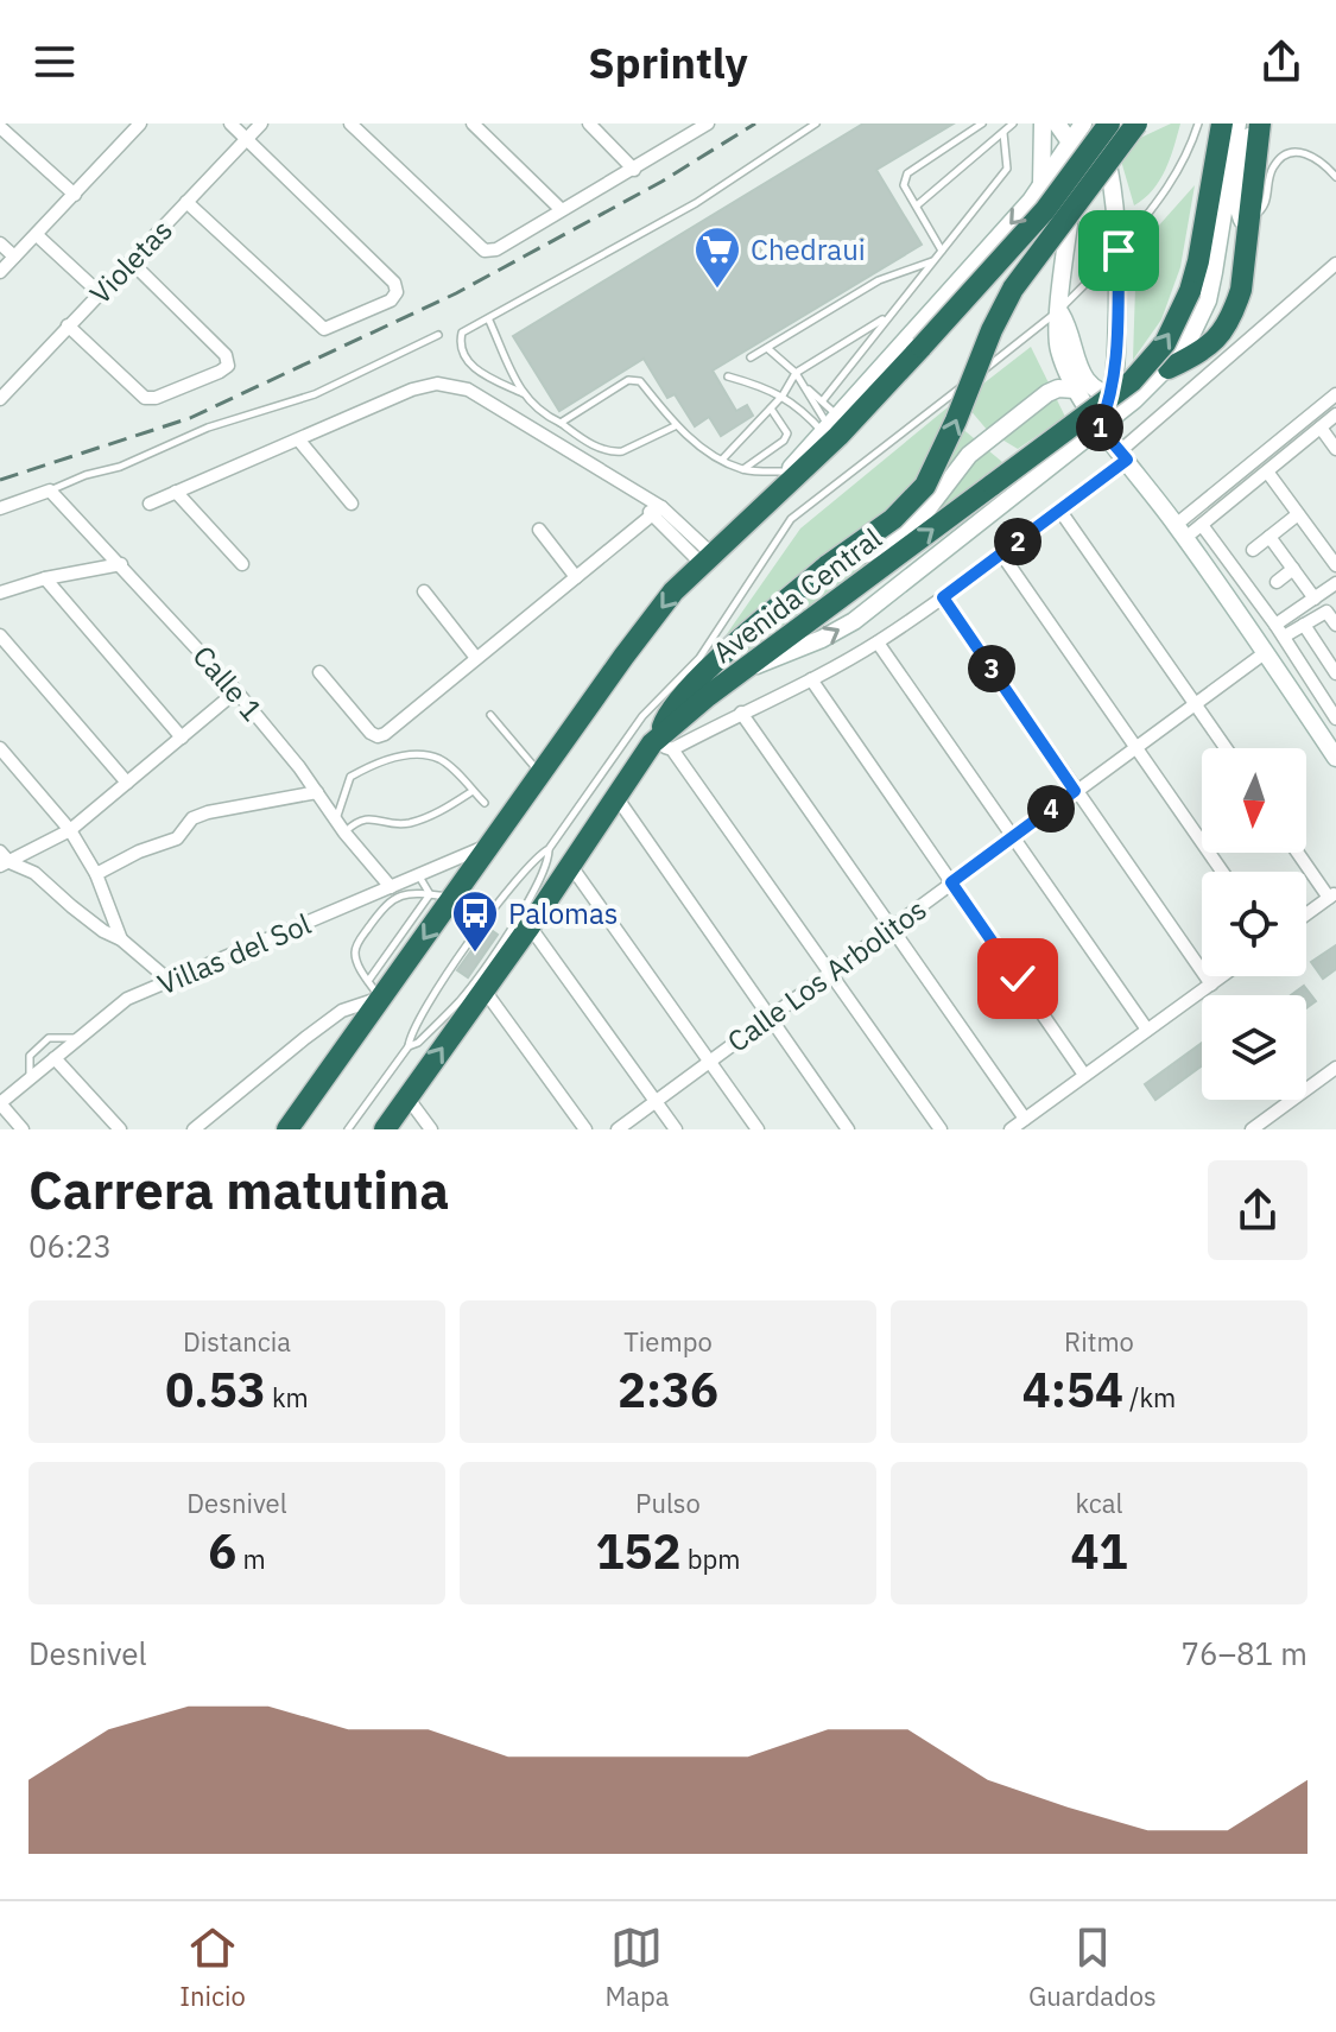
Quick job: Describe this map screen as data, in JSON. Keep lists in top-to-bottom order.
{
  "streets": {
    "highway": ["Avenida Central"],
    "street": [
      "Violetas",
      "Calle 1",
      "Villas del Sol",
      "Calle Los Arbolitos"
    ]
  },
  "crossings": [
    ["Calle 1", "Villas del Sol"]
  ],
  "places": {
    "supermarket": ["Chedraui"],
    "bus stop": ["Palomas"]
  },
  "north": "bottom",
  "page": {
    "header": "Sprintly",
    "pins": [
      "1",
      "2",
      "3",
      "4"
    ],
    "heading": ["Carrera matutina", "06:23"],
    "stats": [
      ["Distancia", "0.53 km"],
      ["Tiempo", "2:36"],
      ["Ritmo", "4:54 /km"],
      ["Desnivel", "6 m"],
      ["Pulso", "152 bpm"],
      ["kcal", "41"]
    ],
    "chart": ["Desnivel", "76–81 m"],
    "tabs": ["Inicio", "Mapa", "Guardados"]
  }
}
